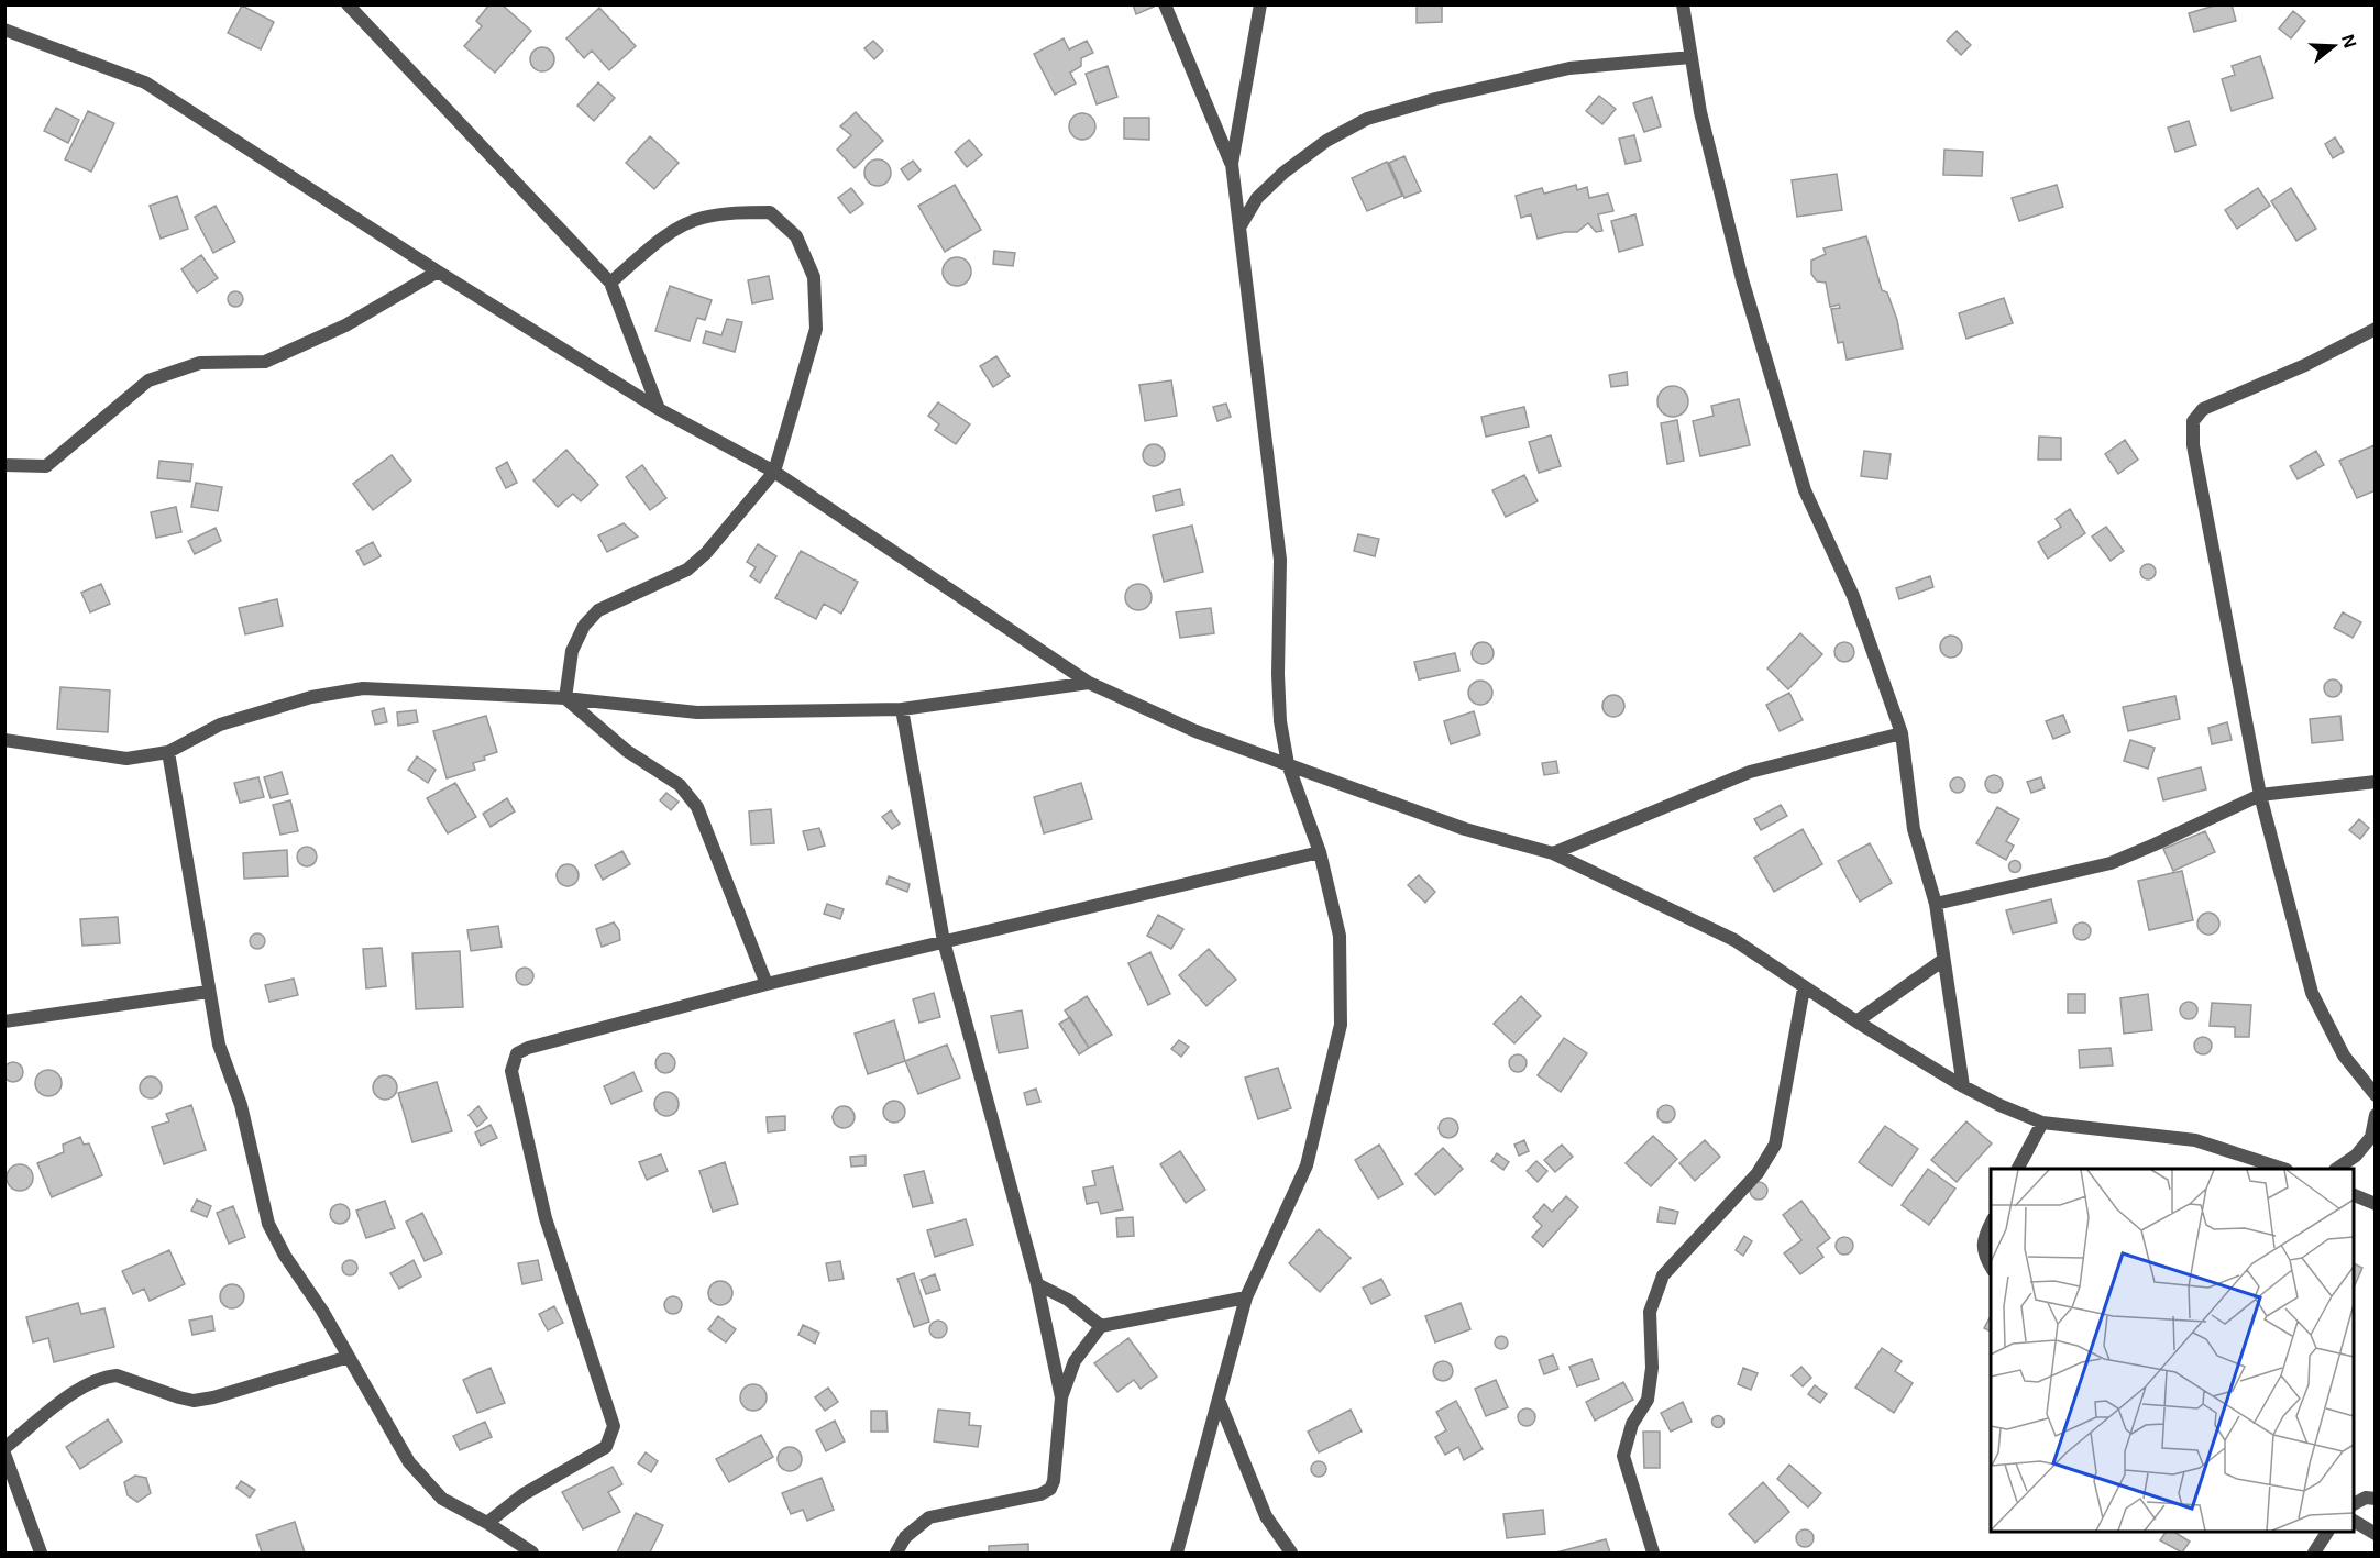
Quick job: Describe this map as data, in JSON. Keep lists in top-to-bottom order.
{
  "north": "right"
}
